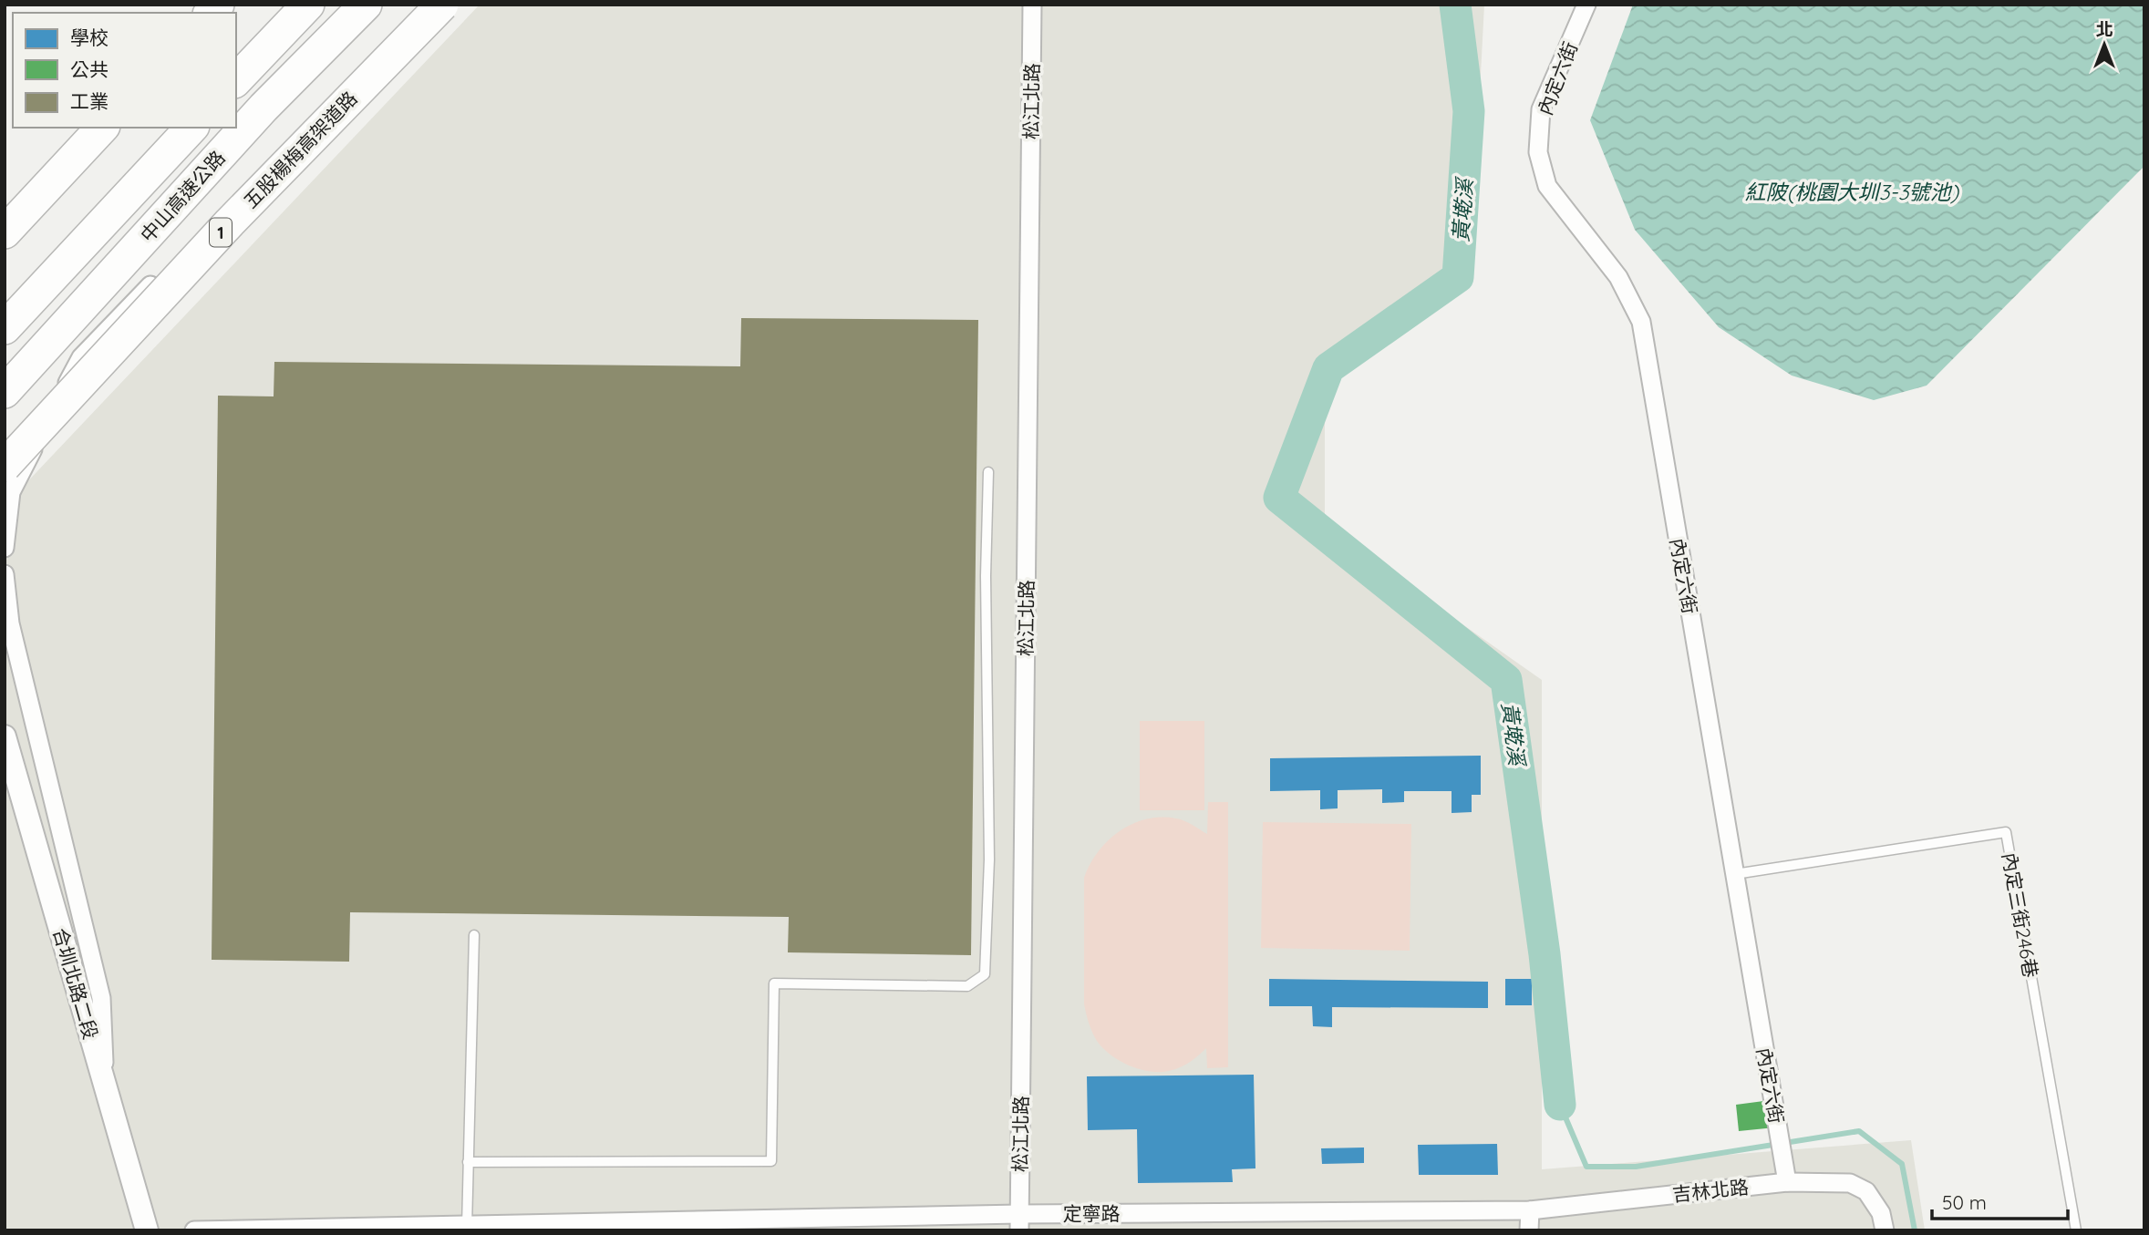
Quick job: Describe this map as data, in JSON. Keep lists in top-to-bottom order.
{
  "streets": {
    "highway": ["五股楊梅高架道路", "中山高速公路", "1"],
    "street": [
      "內定六街",
      "松江北路",
      "合圳北路二段",
      "吉林北路",
      "定寧路"
    ],
    "lane": ["內定三街246巷"]
  },
  "crossings": [
    ["內定六街", "內定三街246巷"],
    ["內定六街", "吉林北路"],
    ["松江北路", "定寧路"],
    ["吉林北路", "定寧路"]
  ],
  "water": ["紅陂(桃園大圳3-3號池)", "黃墘溪"],
  "legend": ["學校", "公共", "工業"],
  "scale_bar": "50 m",
  "north": "top"
}
